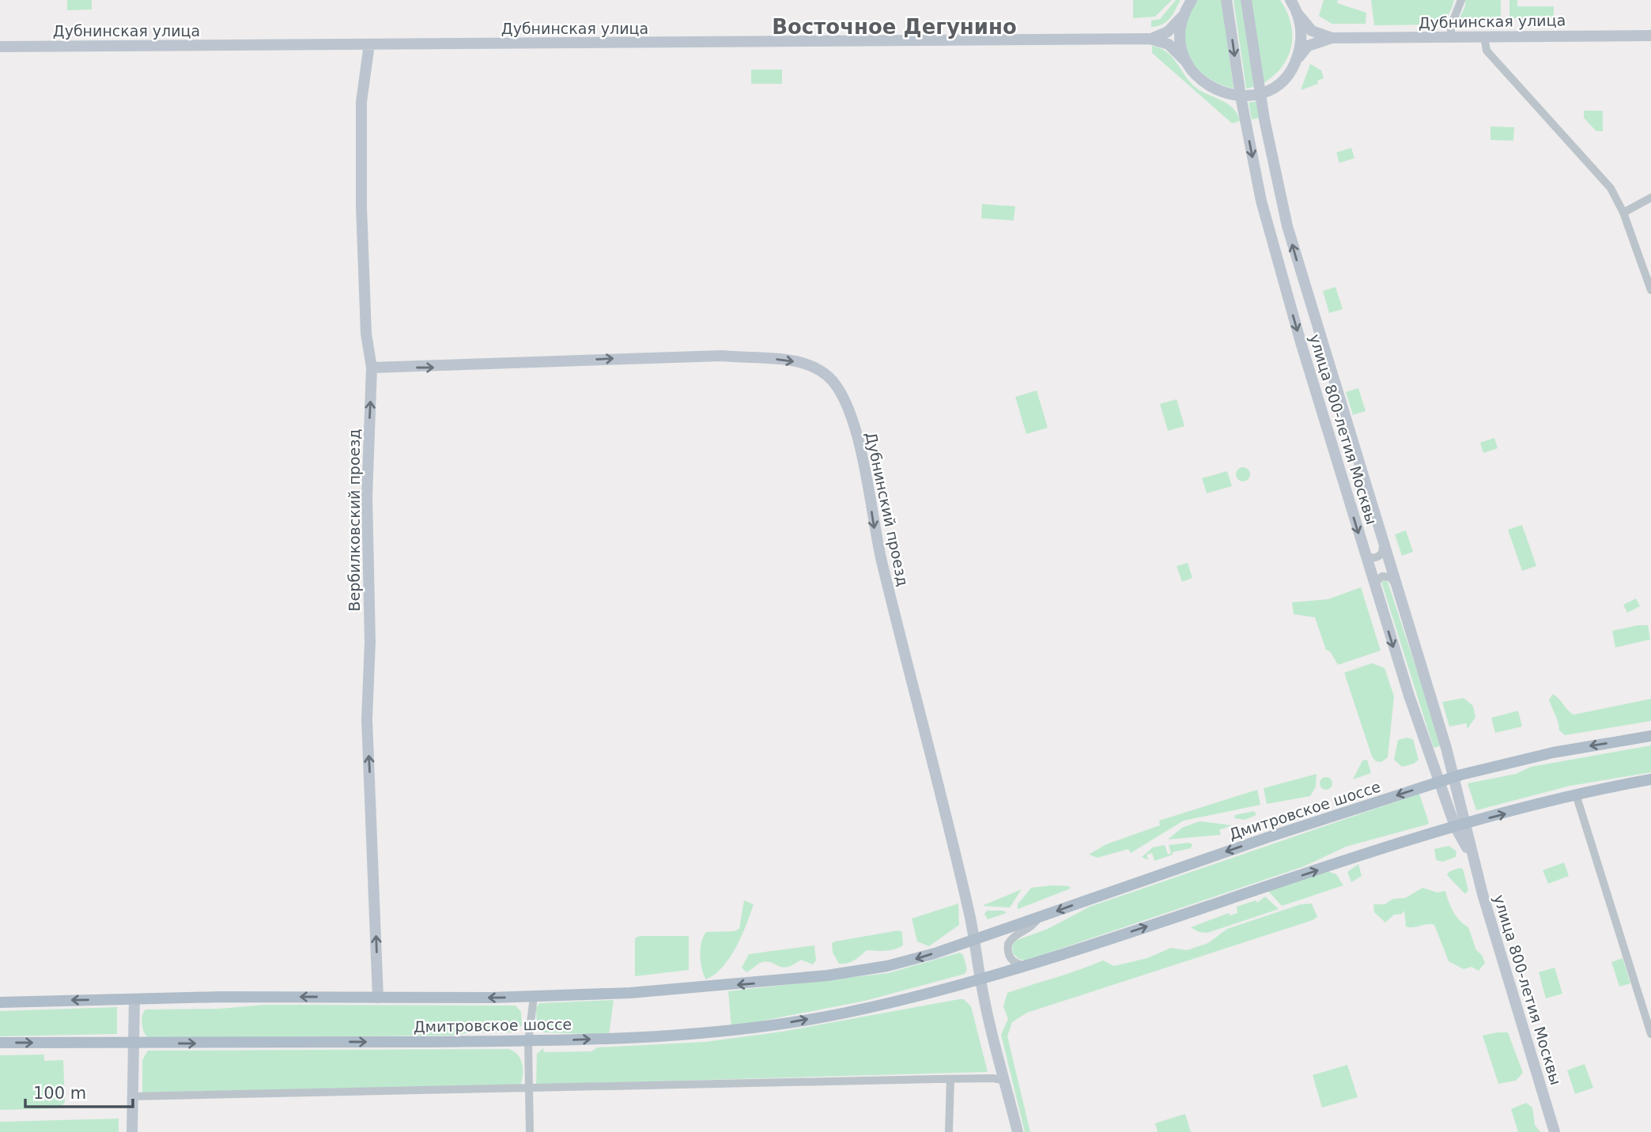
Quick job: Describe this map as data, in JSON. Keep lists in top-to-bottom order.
{
  "streets": {
    "main road": ["Дмитровское шоссе"],
    "street": [
      "Дубнинская улица",
      "улица 800-летия Москвы",
      "Дубнинский проезд",
      "Вербилковский проезд"
    ]
  },
  "crossings": [
    ["Дубнинская улица", "улица 800-летия Москвы"],
    ["Дубнинская улица", "Вербилковский проезд"],
    ["улица 800-летия Москвы", "Дмитровское шоссе"],
    ["Дубнинский проезд", "Вербилковский проезд"],
    ["Дубнинский проезд", "Дмитровское шоссе"],
    ["Вербилковский проезд", "Дмитровское шоссе"]
  ],
  "one_way": ["Вербилковский проезд"],
  "districts": ["Восточное Дегунино"],
  "scale_bar": "100 m"
}
